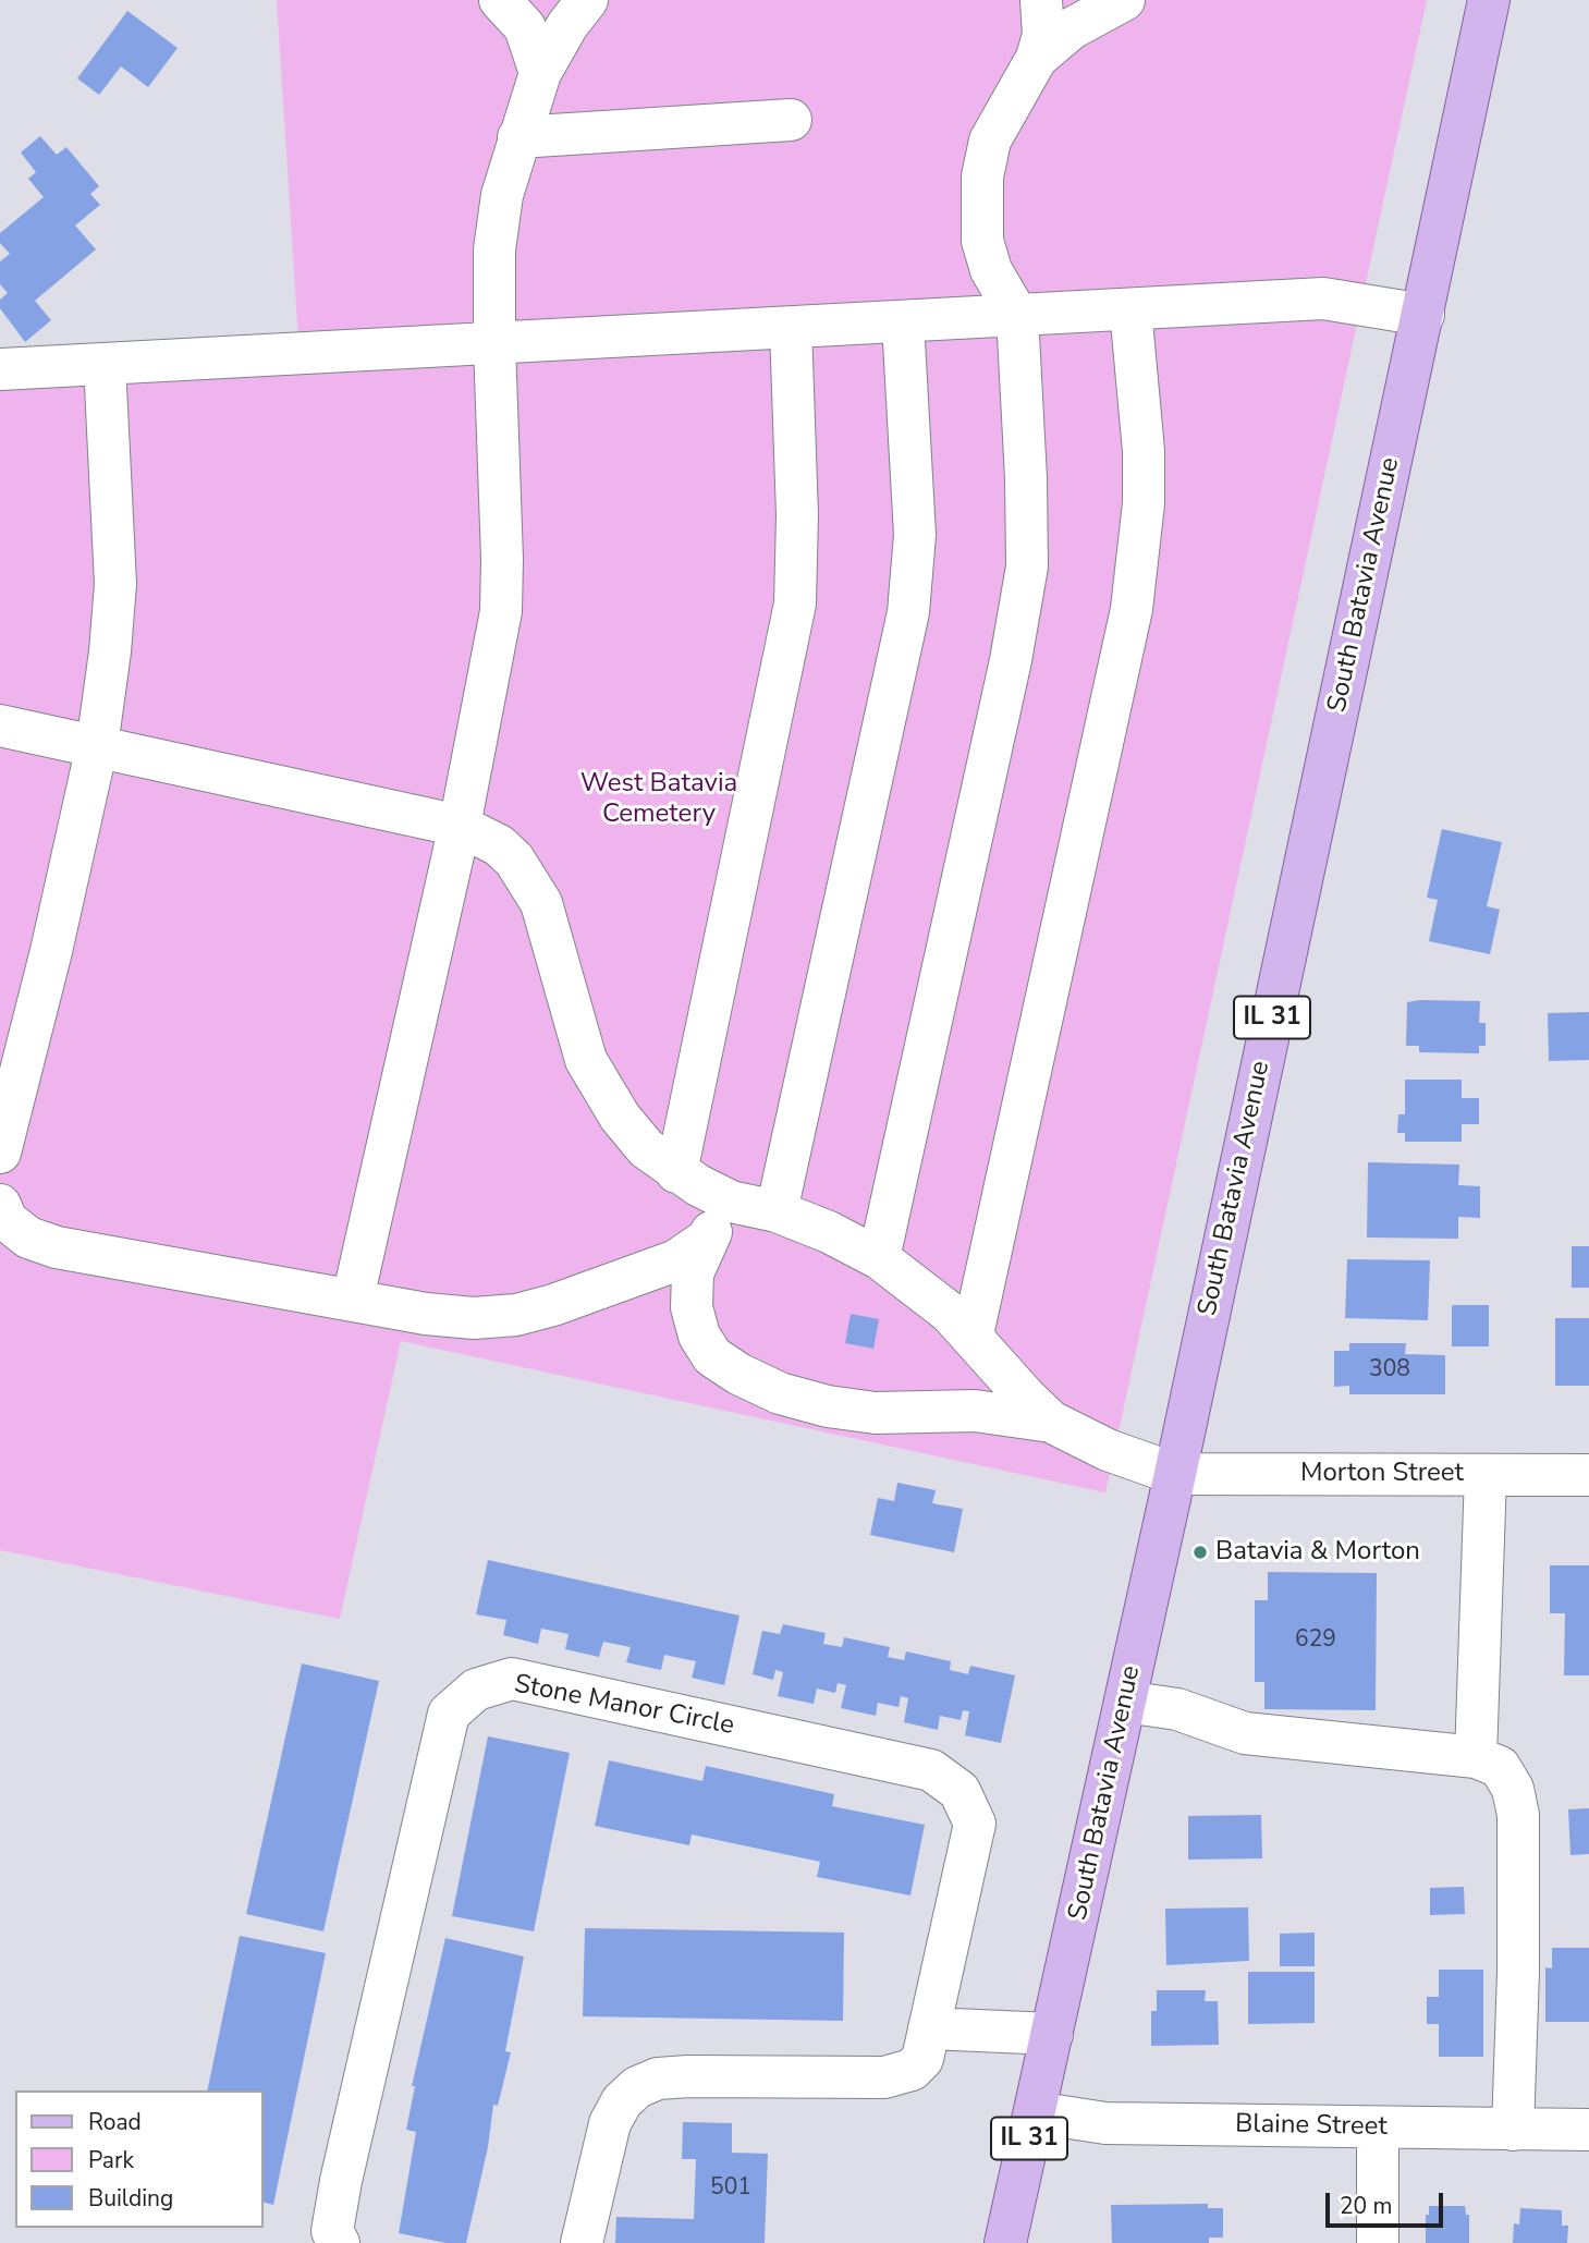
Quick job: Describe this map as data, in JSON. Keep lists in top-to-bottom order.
{
  "streets": {
    "main road": ["South Batavia Avenue", "IL 31"],
    "street": ["Morton Street", "Stone Manor Circle", "Blaine Street"]
  },
  "crossings": [
    ["South Batavia Avenue", "Morton Street"],
    ["South Batavia Avenue", "Blaine Street"]
  ],
  "parks": ["West Batavia Cemetery"],
  "places": ["Batavia & Morton"],
  "house_numbers": ["308", "629", "501"],
  "legend": ["Road", "Park", "Building"],
  "scale_bar": "20 m"
}
